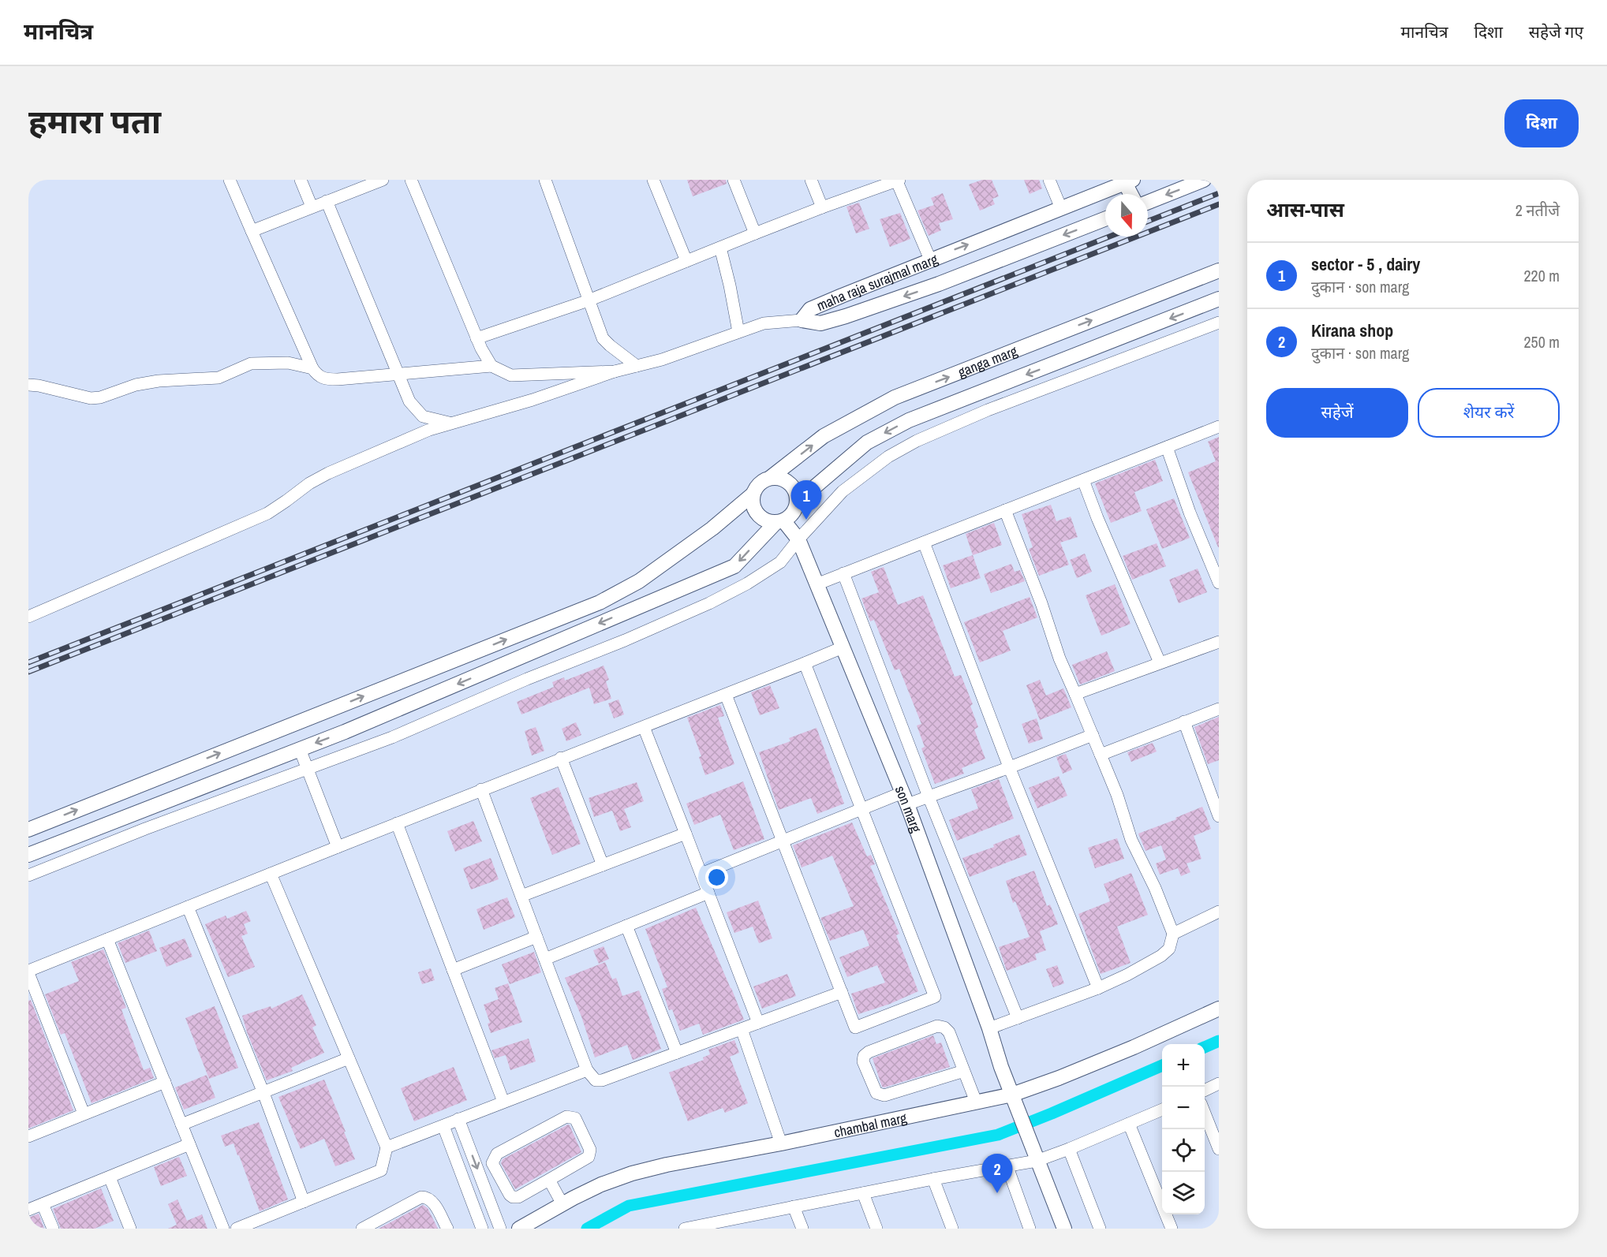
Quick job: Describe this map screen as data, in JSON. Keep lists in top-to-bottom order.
{
  "streets": {
    "street": [
      "maha raja surajmal marg",
      "ganga marg",
      "son marg",
      "chambal marg"
    ]
  },
  "crossings": [
    ["ganga marg", "son marg"],
    ["son marg", "chambal marg"]
  ],
  "north": "bottom",
  "page": {
    "header": "मानचित्र",
    "nav": ["मानचित्र", "दिशा", "सहेजे गए"],
    "title": "हमारा पता",
    "buttons": [
      "दिशा",
      ["सहेजें", "शेयर करें"]
    ],
    "heading": ["आस-पास", "2 नतीजे"],
    "list": [
      {
        "mark": "1",
        "name": "sector - 5 , dairy",
        "note": "दुकान · son marg",
        "value": "220 m"
      },
      {
        "mark": "2",
        "name": "Kirana shop",
        "note": "दुकान · son marg",
        "value": "250 m"
      }
    ],
    "pins": ["1", "2"],
    "map_buttons": ["+", "−"]
  }
}
